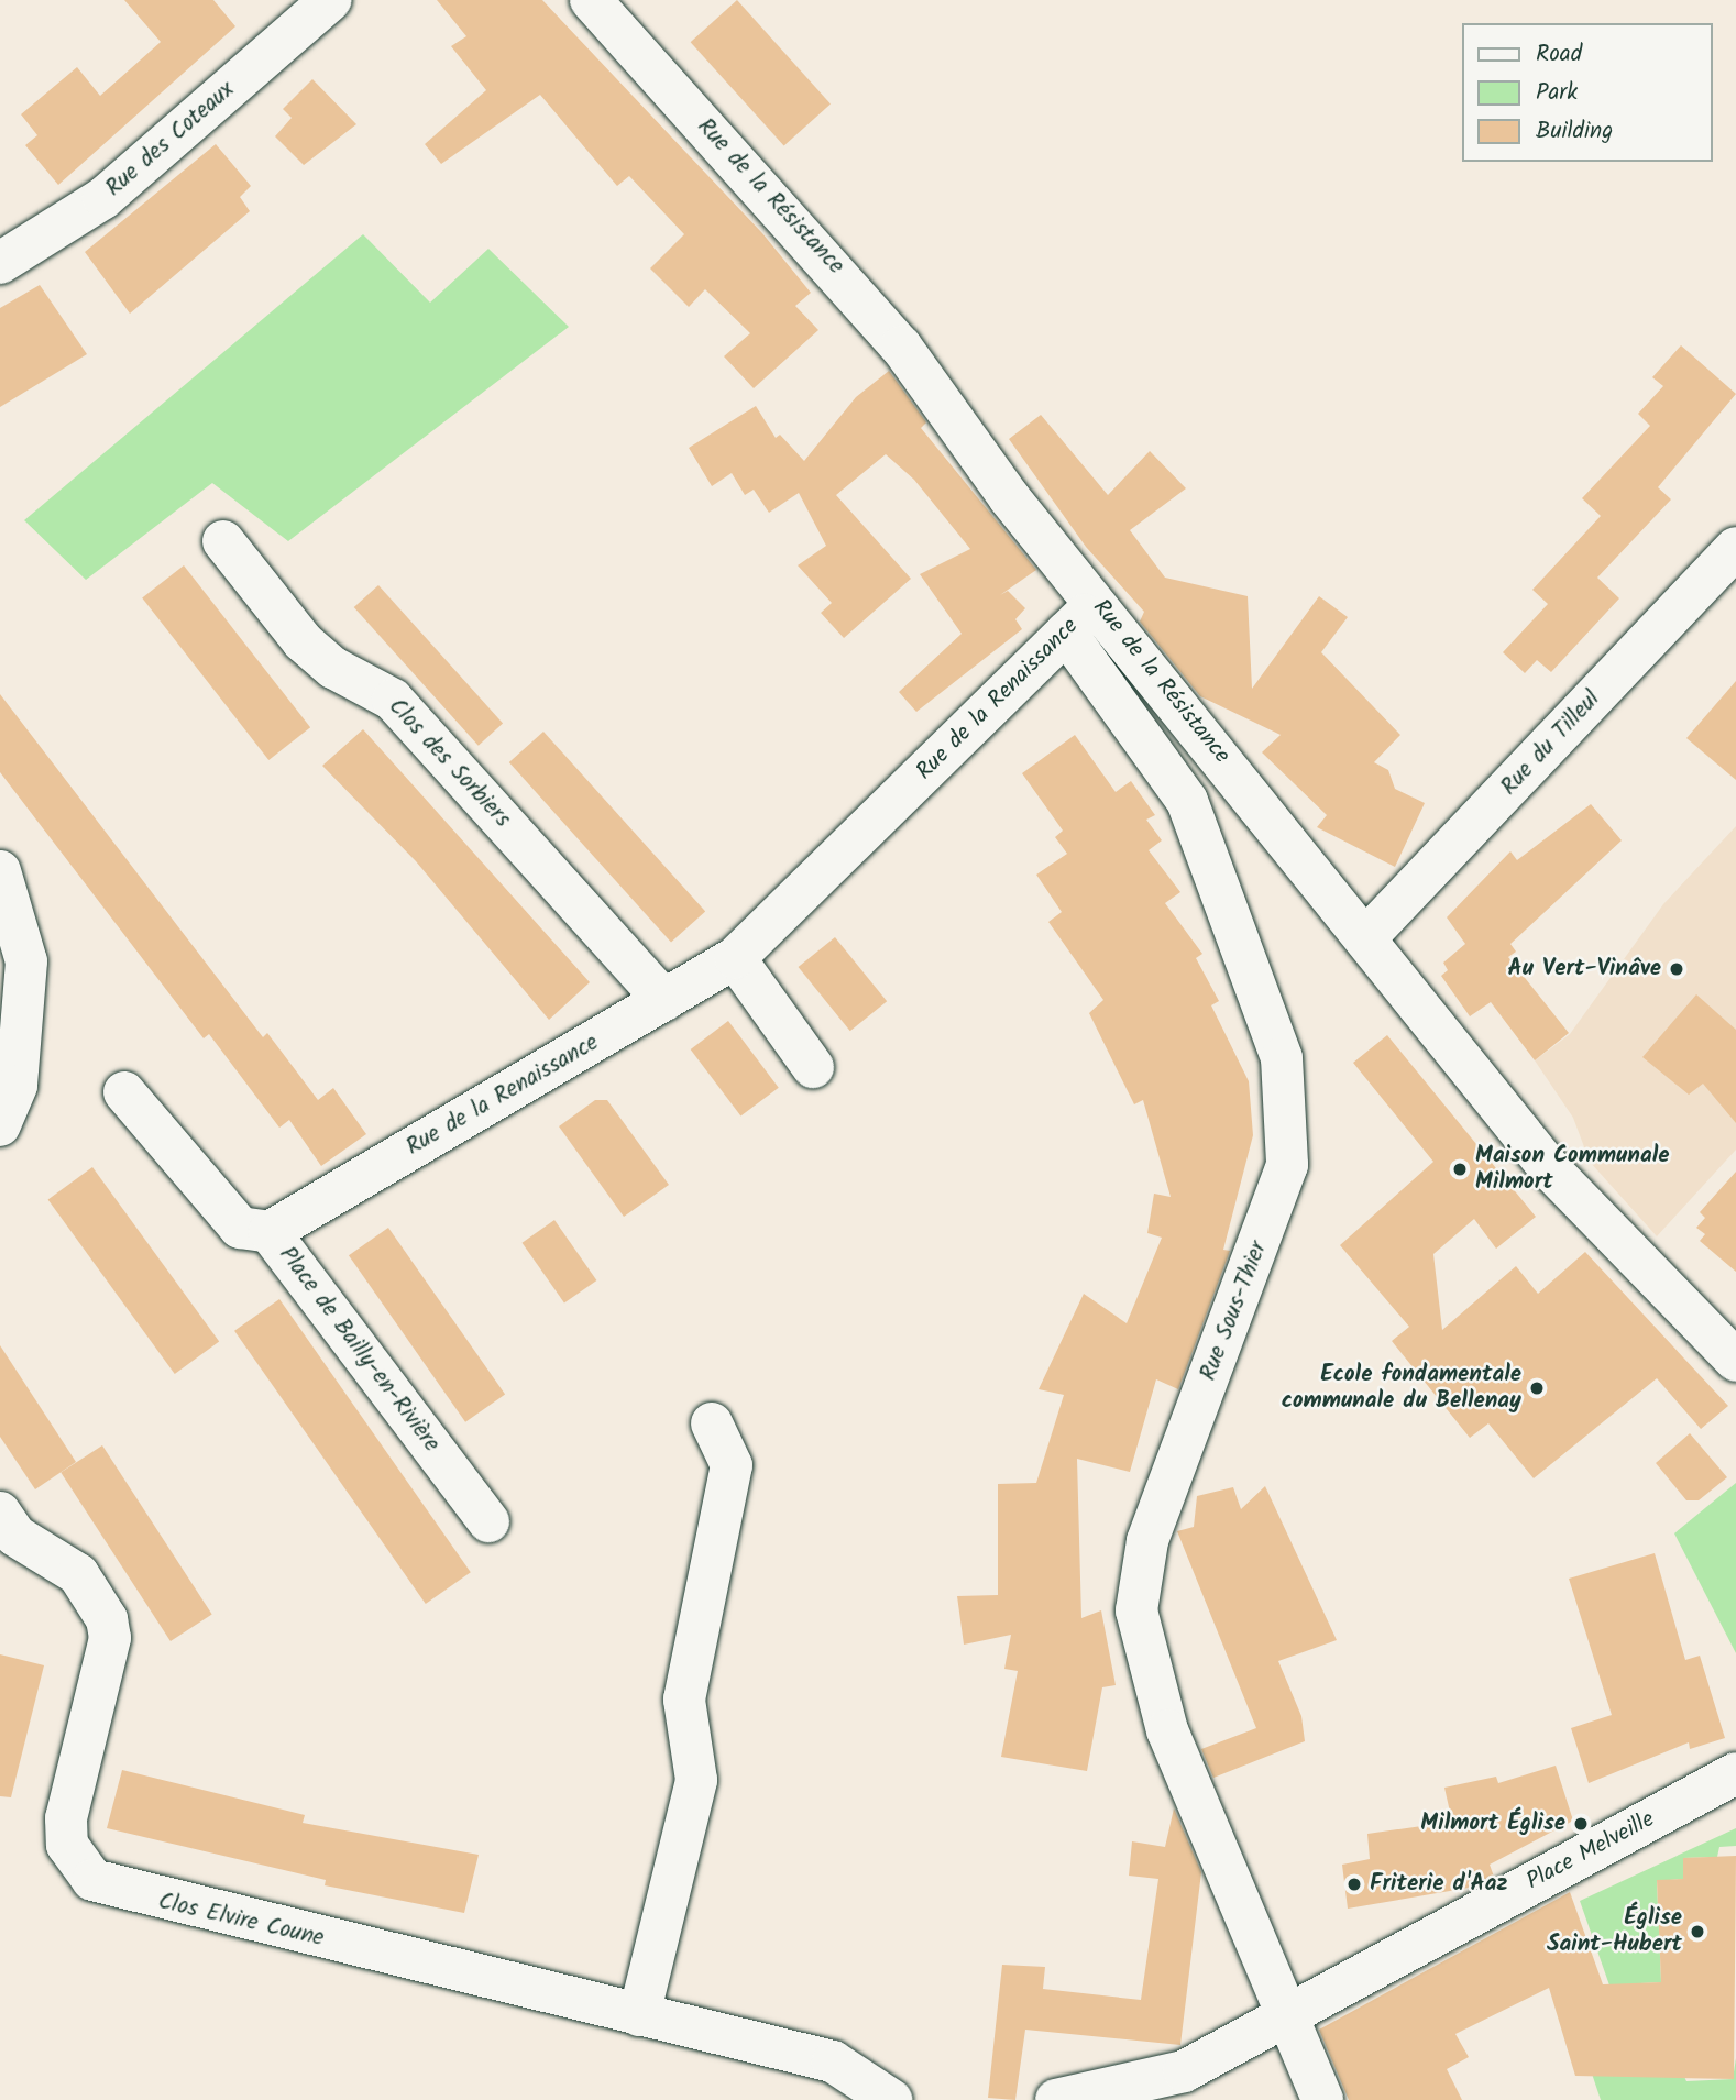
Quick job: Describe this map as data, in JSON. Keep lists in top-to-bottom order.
{
  "streets": {
    "street": [
      "Rue des Coteaux",
      "Rue de la Résistance",
      "Rue de la Renaissance",
      "Rue du Tilleul",
      "Clos des Sorbiers",
      "Rue Sous-Thier",
      "Place de Bailly-en-Rivière",
      "Place Melveille",
      "Clos Elvire Coune"
    ]
  },
  "crossings": [
    ["Rue de la Résistance", "Rue de la Renaissance"],
    ["Rue de la Résistance", "Rue du Tilleul"],
    ["Rue de la Renaissance", "Clos des Sorbiers"],
    ["Rue de la Renaissance", "Rue Sous-Thier"],
    ["Rue de la Renaissance", "Place de Bailly-en-Rivière"],
    ["Rue Sous-Thier", "Place Melveille"]
  ],
  "places": [
    "Au Vert-Vinâve",
    "Maison Communale Milmort",
    "Ecole fondamentale communale du Bellenay",
    "Milmort Église",
    "Friterie d'Aaz",
    "Église Saint-Hubert"
  ],
  "legend": ["Road", "Park", "Building"]
}
